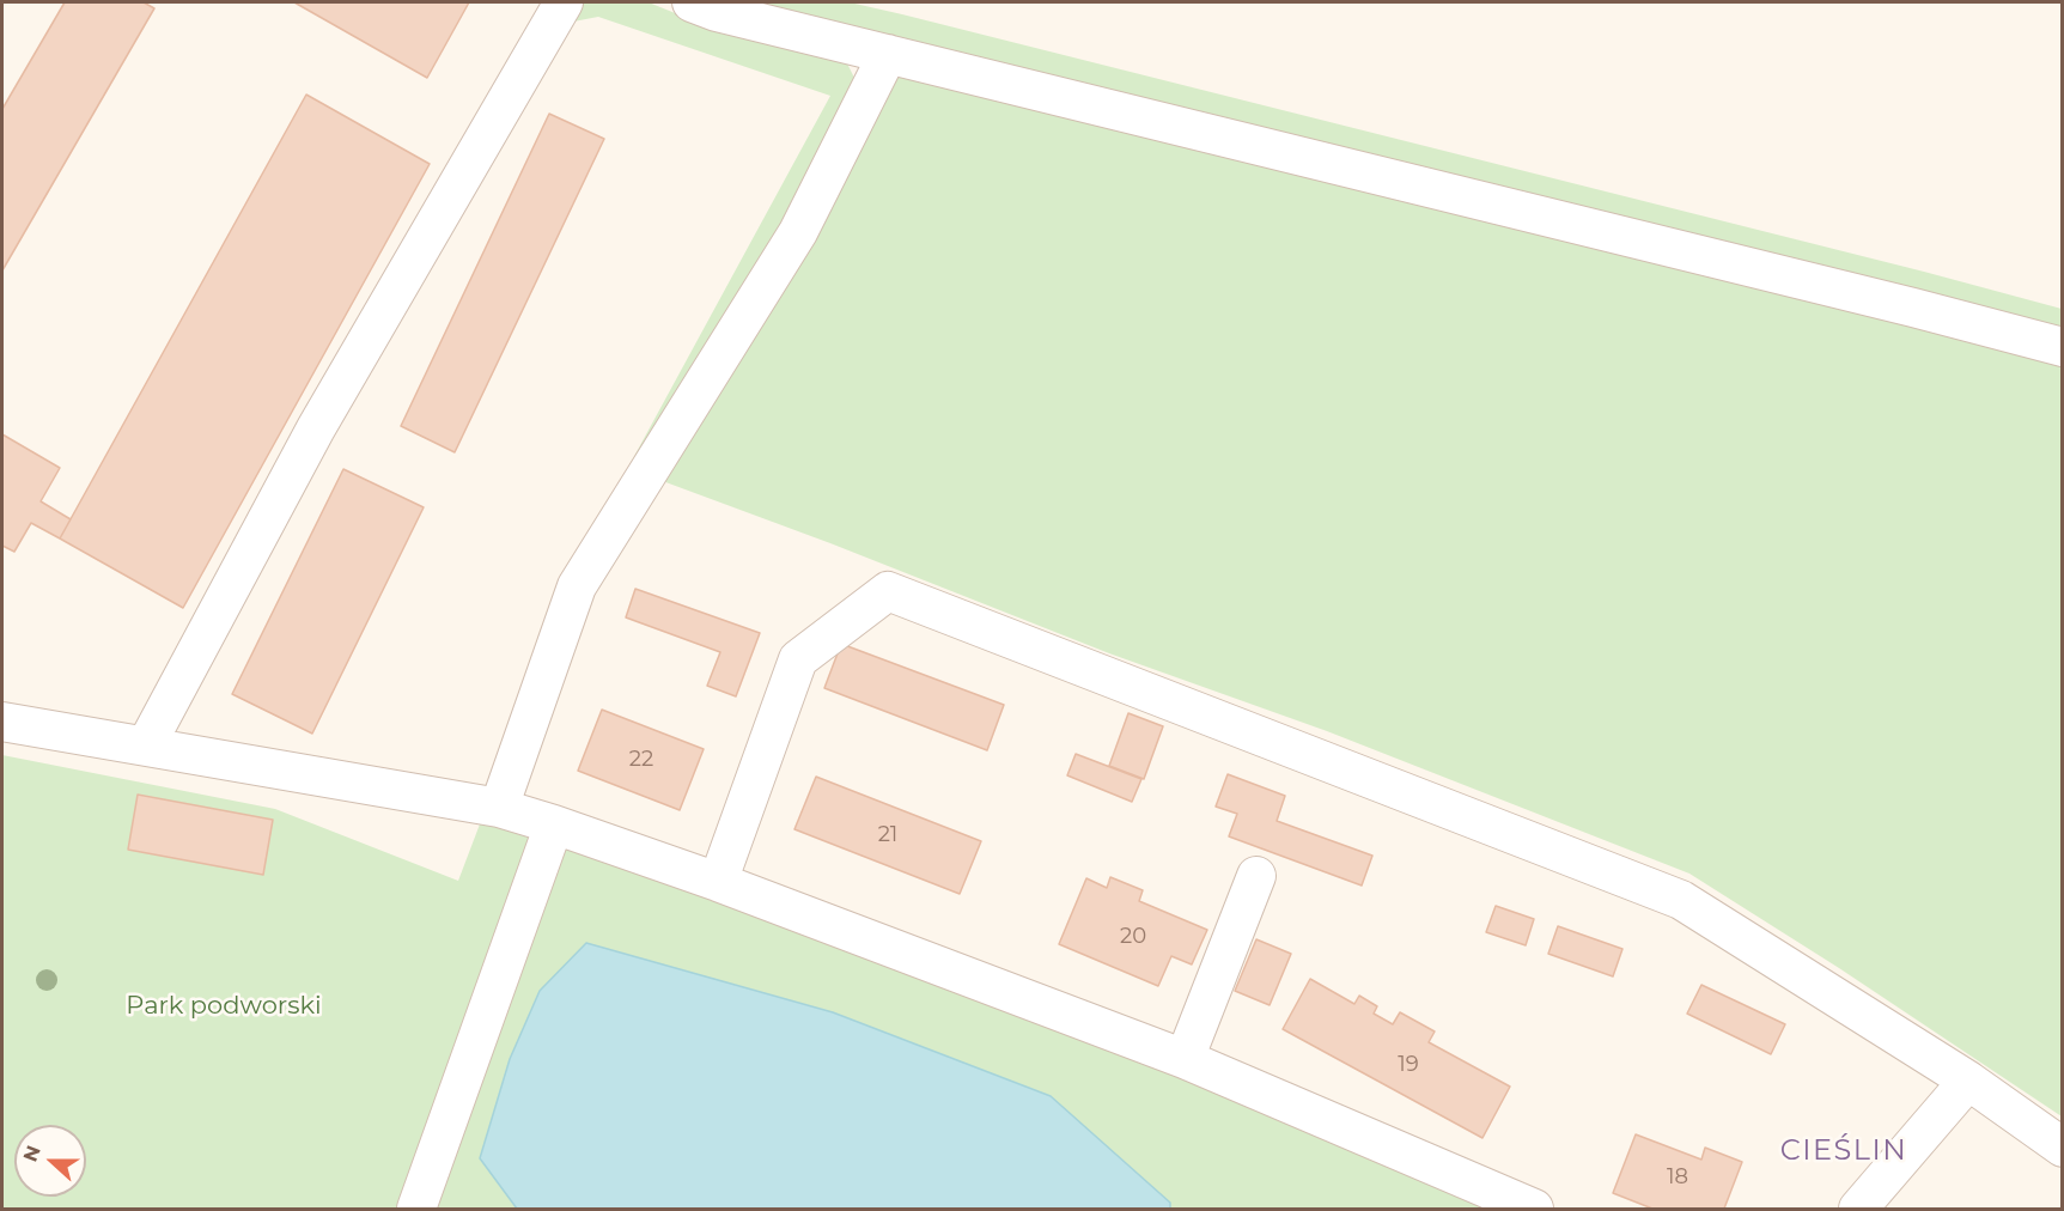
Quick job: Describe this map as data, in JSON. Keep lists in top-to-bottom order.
{
  "districts": ["CIEŚLIN"],
  "parks": ["Park podworski"],
  "house_numbers": [
    "22",
    "21",
    "20",
    "19",
    "18"
  ],
  "north": "left"
}
